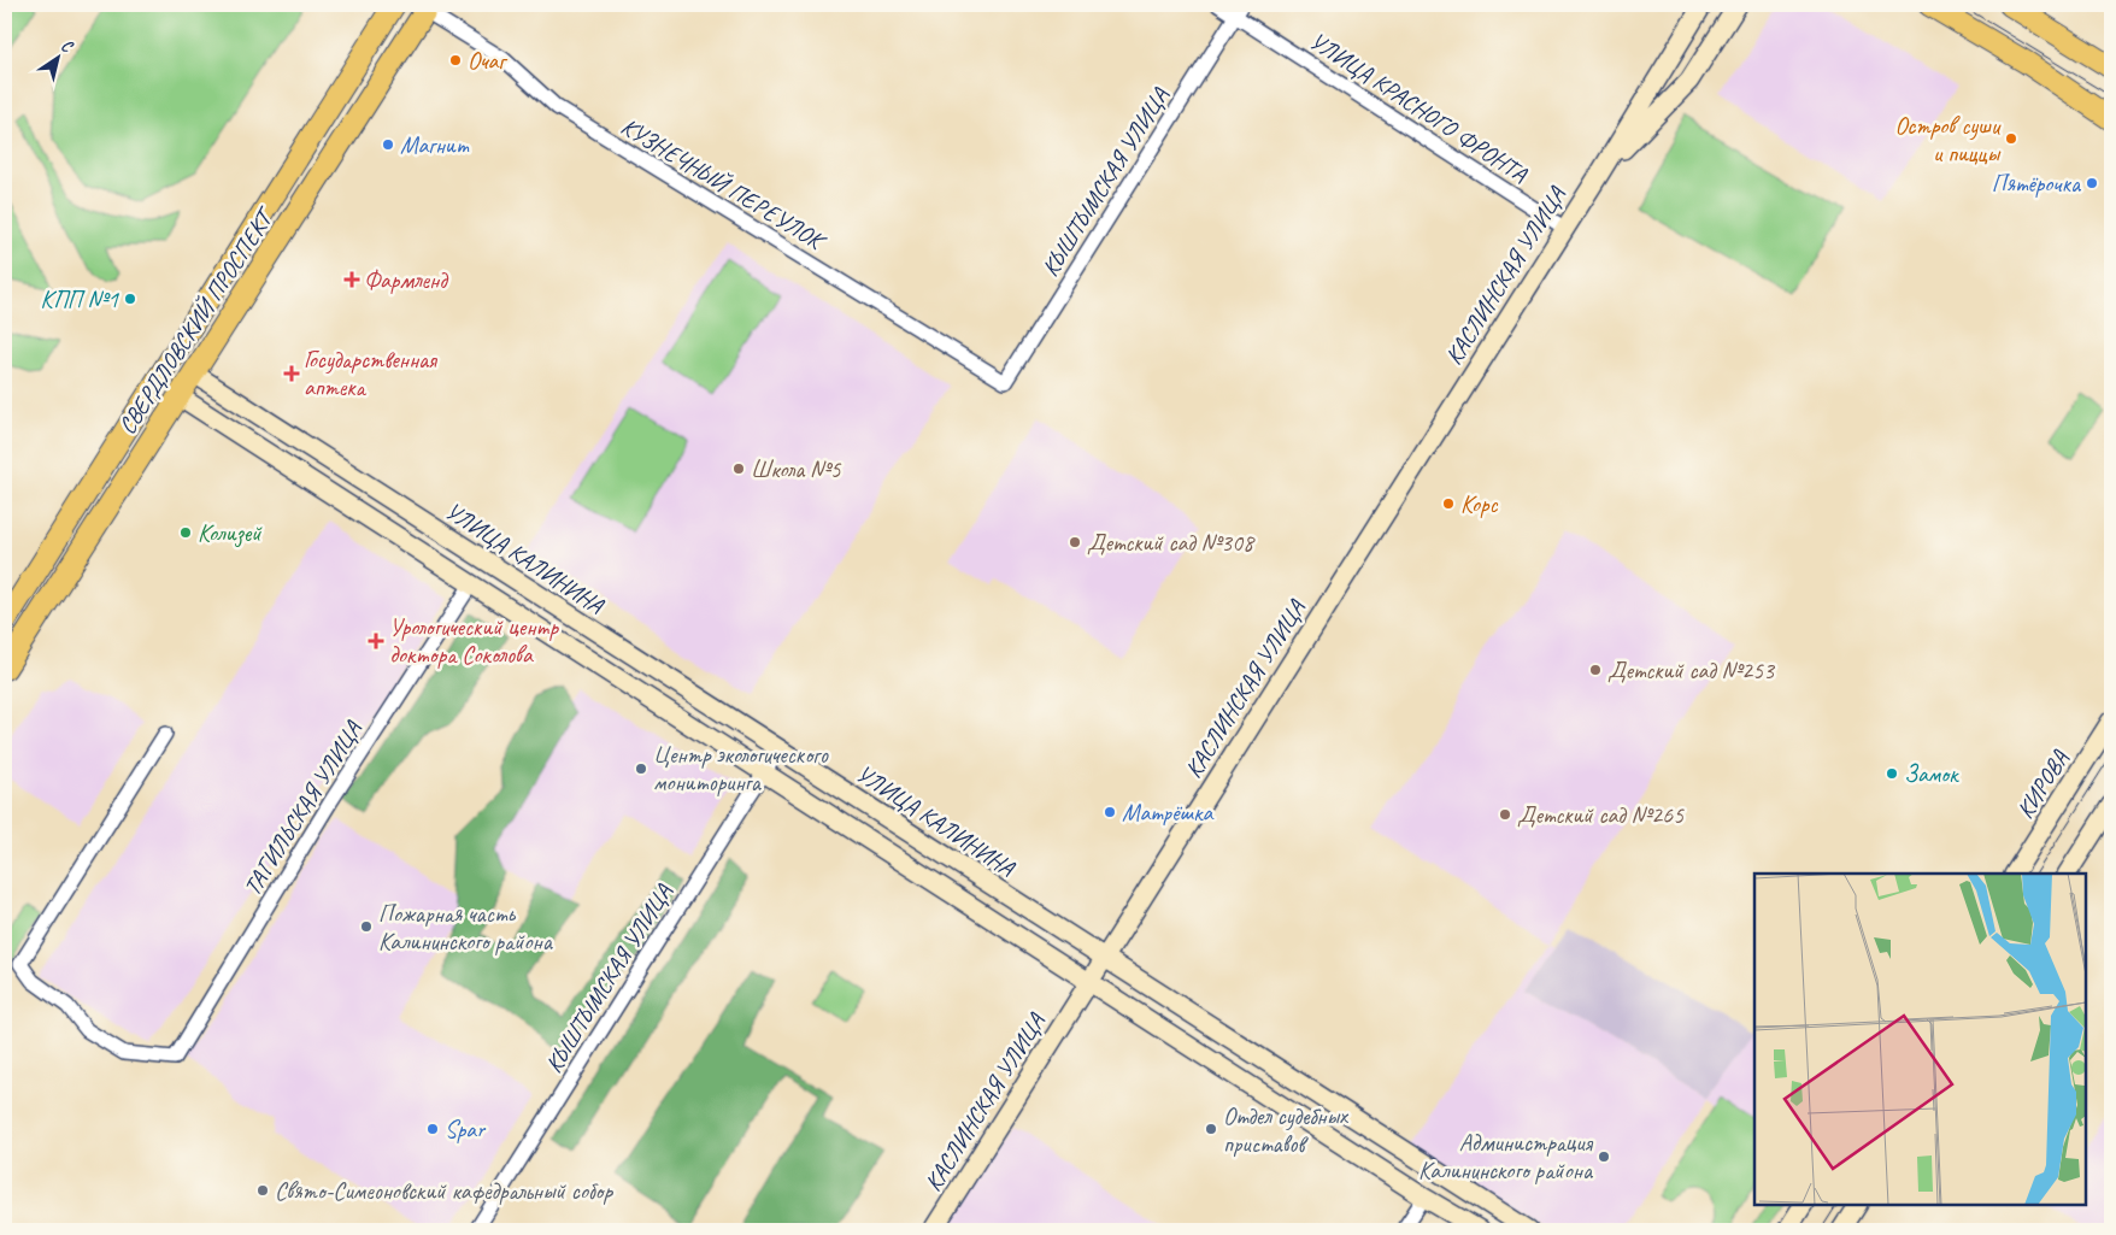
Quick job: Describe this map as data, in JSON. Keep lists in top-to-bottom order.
{
  "streets": {
    "main road": [
      "КАСЛИНСКАЯ УЛИЦА",
      "СВЕРДЛОВСКИЙ ПРОСПЕКТ",
      "УЛИЦА КАЛИНИНА",
      "КИРОВА"
    ],
    "street": [
      "УЛИЦА КРАСНОГО ФРОНТА",
      "КЫШТЫМСКАЯ УЛИЦА",
      "КУЗНЕЧНЫЙ ПЕРЕУЛОК",
      "ТАГИЛЬСКАЯ УЛИЦА"
    ]
  },
  "crossings": [
    ["УЛИЦА КРАСНОГО ФРОНТА", "КЫШТЫМСКАЯ УЛИЦА"],
    ["УЛИЦА КРАСНОГО ФРОНТА", "КАСЛИНСКАЯ УЛИЦА"],
    ["КЫШТЫМСКАЯ УЛИЦА", "КУЗНЕЧНЫЙ ПЕРЕУЛОК"],
    ["КЫШТЫМСКАЯ УЛИЦА", "УЛИЦА КАЛИНИНА"],
    ["КУЗНЕЧНЫЙ ПЕРЕУЛОК", "СВЕРДЛОВСКИЙ ПРОСПЕКТ"],
    ["КАСЛИНСКАЯ УЛИЦА", "УЛИЦА КАЛИНИНА"],
    ["СВЕРДЛОВСКИЙ ПРОСПЕКТ", "УЛИЦА КАЛИНИНА"],
    ["УЛИЦА КАЛИНИНА", "ТАГИЛЬСКАЯ УЛИЦА"]
  ],
  "places": {
    "other": [
      "Очаг",
      "Остров суши и пиццы",
      "Магнит",
      "Пятёрочка",
      "КПП №1",
      "Школа №5",
      "Корс",
      "Колизей",
      "Детский сад №308",
      "Детский сад №253",
      "Центр экологического мониторинга",
      "Замок",
      "Матрёшка",
      "Детский сад №265",
      "Пожарная часть Калининского района",
      "Spar",
      "Отдел судебных приставов",
      "Администрация Калининского района",
      "Свято-Симеоновский кафедральный собор"
    ],
    "health": ["Фармленд", "Государственная аптека", "Урологический центр доктора Соколова"]
  },
  "north": "top right"
}
